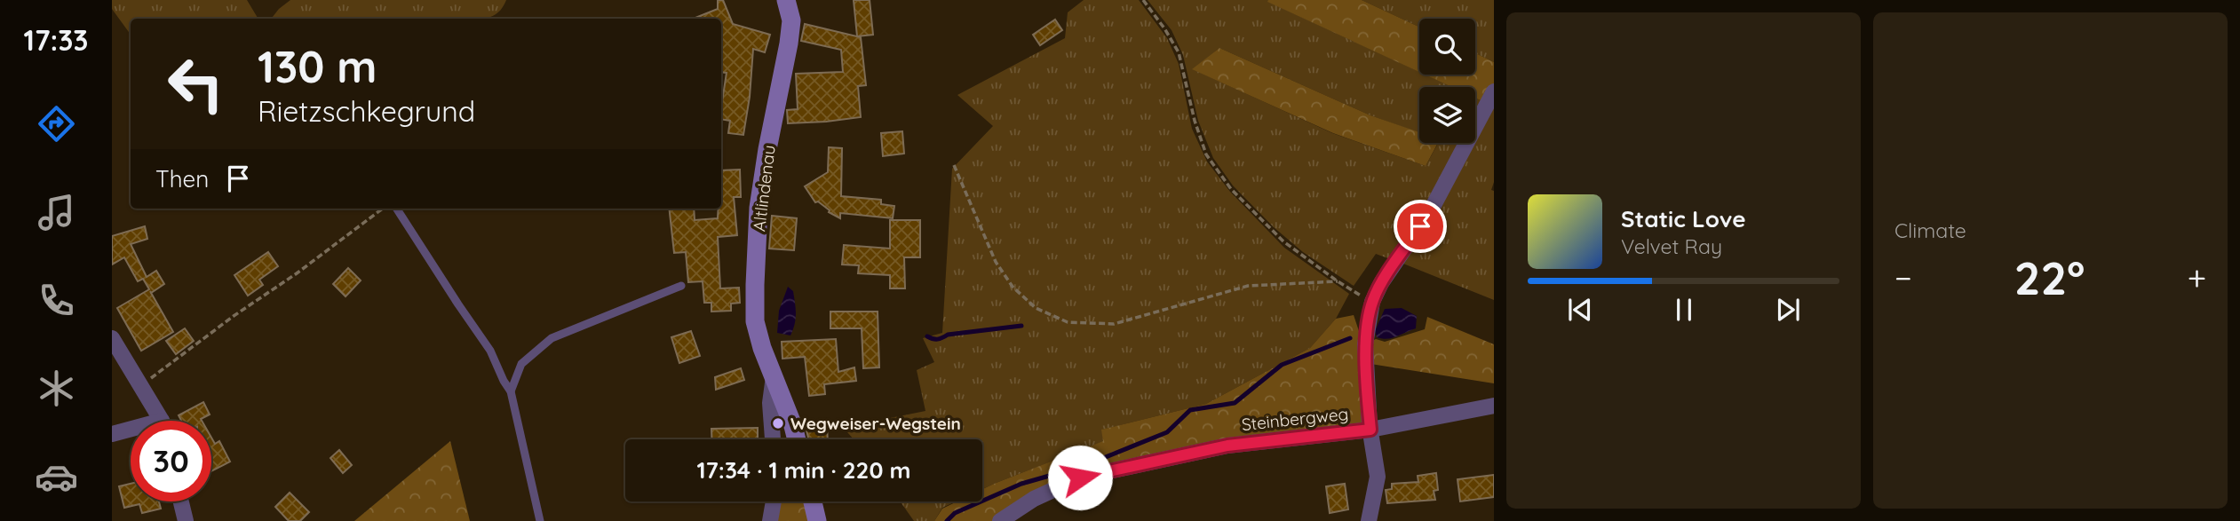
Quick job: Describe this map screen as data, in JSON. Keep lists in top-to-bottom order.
{
  "streets": {
    "street": ["Altlindenau", "Steinbergweg"]
  },
  "places": ["Wegweiser-Wegstein"],
  "page": {
    "tabs": "17:33",
    "tile": "Climate",
    "turn": ["130 m", "Rietzschkegrund"],
    "then": "Then",
    "song": ["Static Love", "Velvet Ray"],
    "heat": ["−", "22°", "+"],
    "limit": "30",
    "trip": "17:34 · 1 min · 220 m"
  }
}
